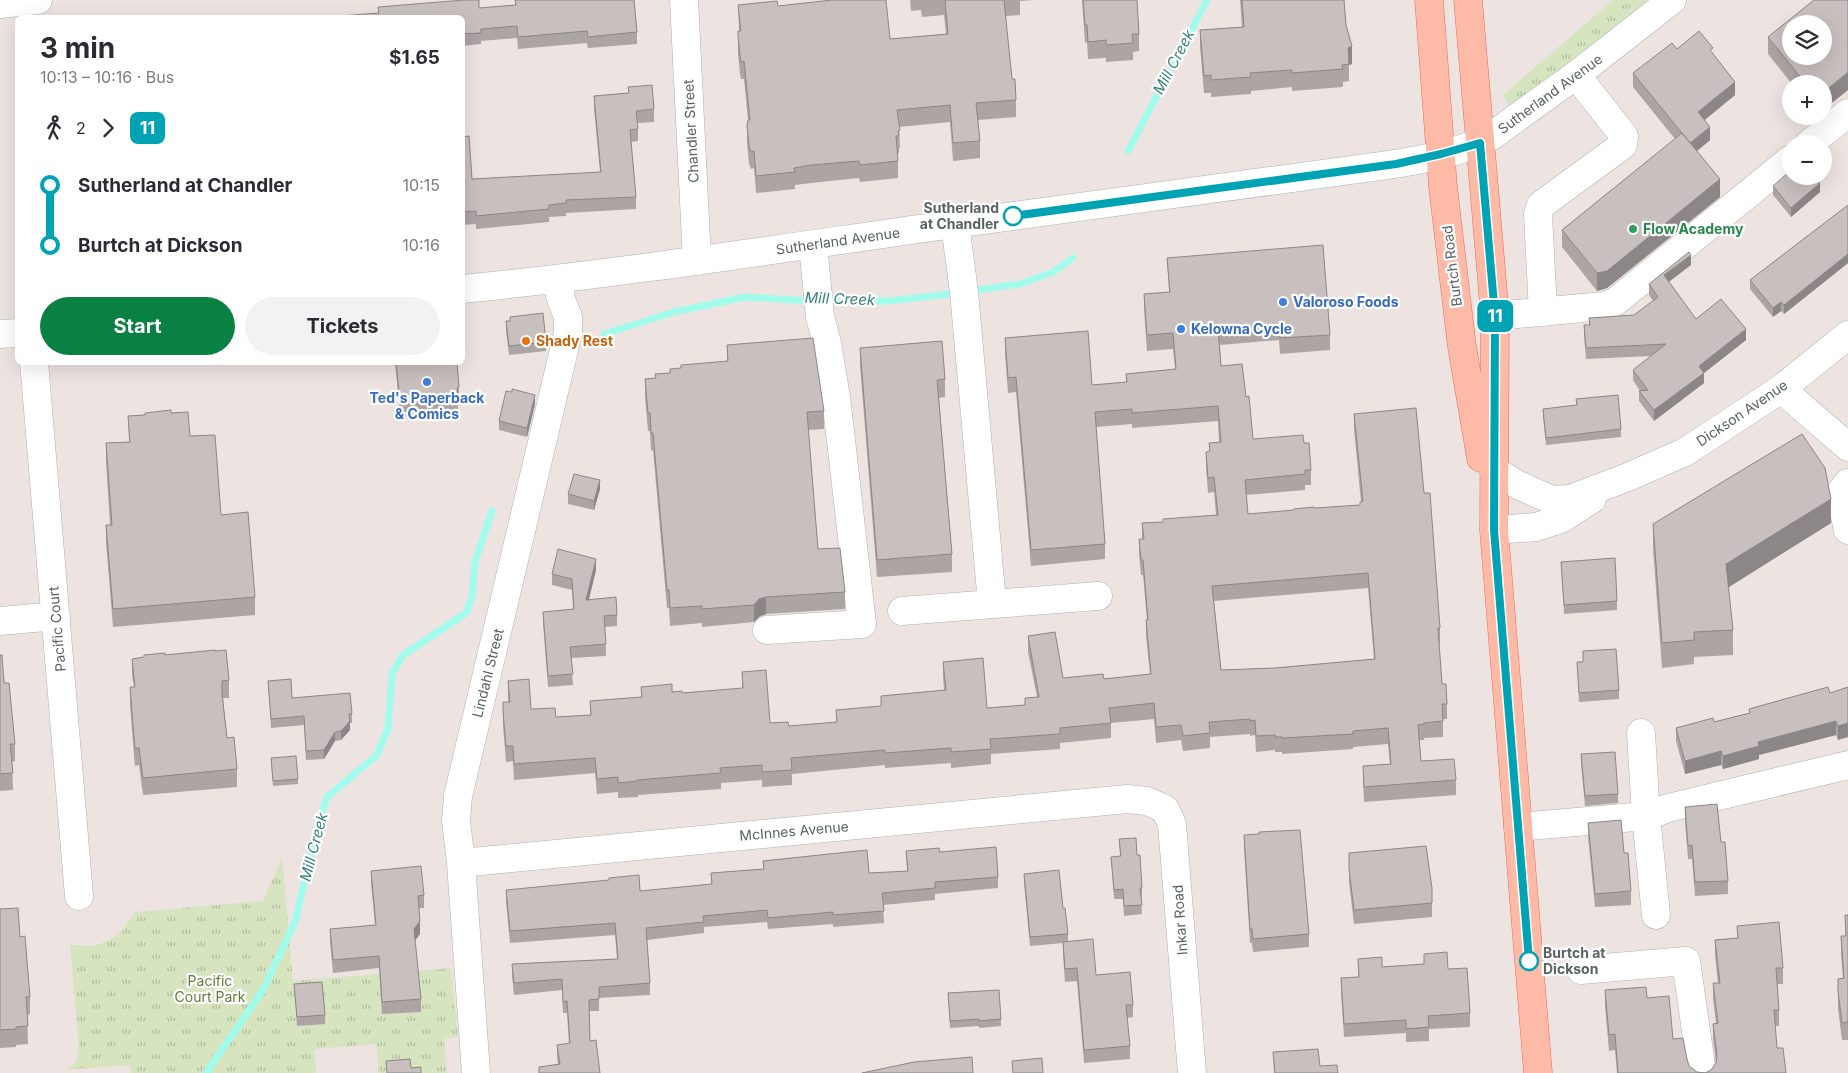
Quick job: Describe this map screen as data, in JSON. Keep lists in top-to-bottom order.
{
  "streets": {
    "main road": ["Burtch Road"],
    "street": [
      "Sutherland Avenue",
      "Chandler Street",
      "Dickson Avenue",
      "Pacific Court",
      "Lindahl Street",
      "McInnes Avenue",
      "Inkar Road"
    ]
  },
  "crossings": [
    ["Sutherland Avenue", "Chandler Street"],
    ["Sutherland Avenue", "Burtch Road"],
    ["Sutherland Avenue", "Lindahl Street"],
    ["Burtch Road", "Dickson Avenue"],
    ["Lindahl Street", "McInnes Avenue"],
    ["McInnes Avenue", "Inkar Road"]
  ],
  "water": ["Mill Creek"],
  "parks": ["Pacific Court Park"],
  "places": [
    "Sutherland at Chandler",
    "Flow Academy",
    "Valoroso Foods",
    "Kelowna Cycle",
    "Shady Rest",
    "Ted's Paperback & Comics",
    "Burtch at Dickson"
  ],
  "lines": ["bus line 11"],
  "page": {
    "on_map": "11",
    "map_buttons": ["+", "−"],
    "heading": ["3 min", "10:13 – 10:16 · Bus", "$1.65"],
    "legs": ["2", "11"],
    "list": [
      {
        "name": "Sutherland at Chandler",
        "value": "10:15"
      },
      {
        "name": "Burtch at Dickson",
        "value": "10:16"
      }
    ],
    "buttons": ["Start", "Tickets"]
  }
}
